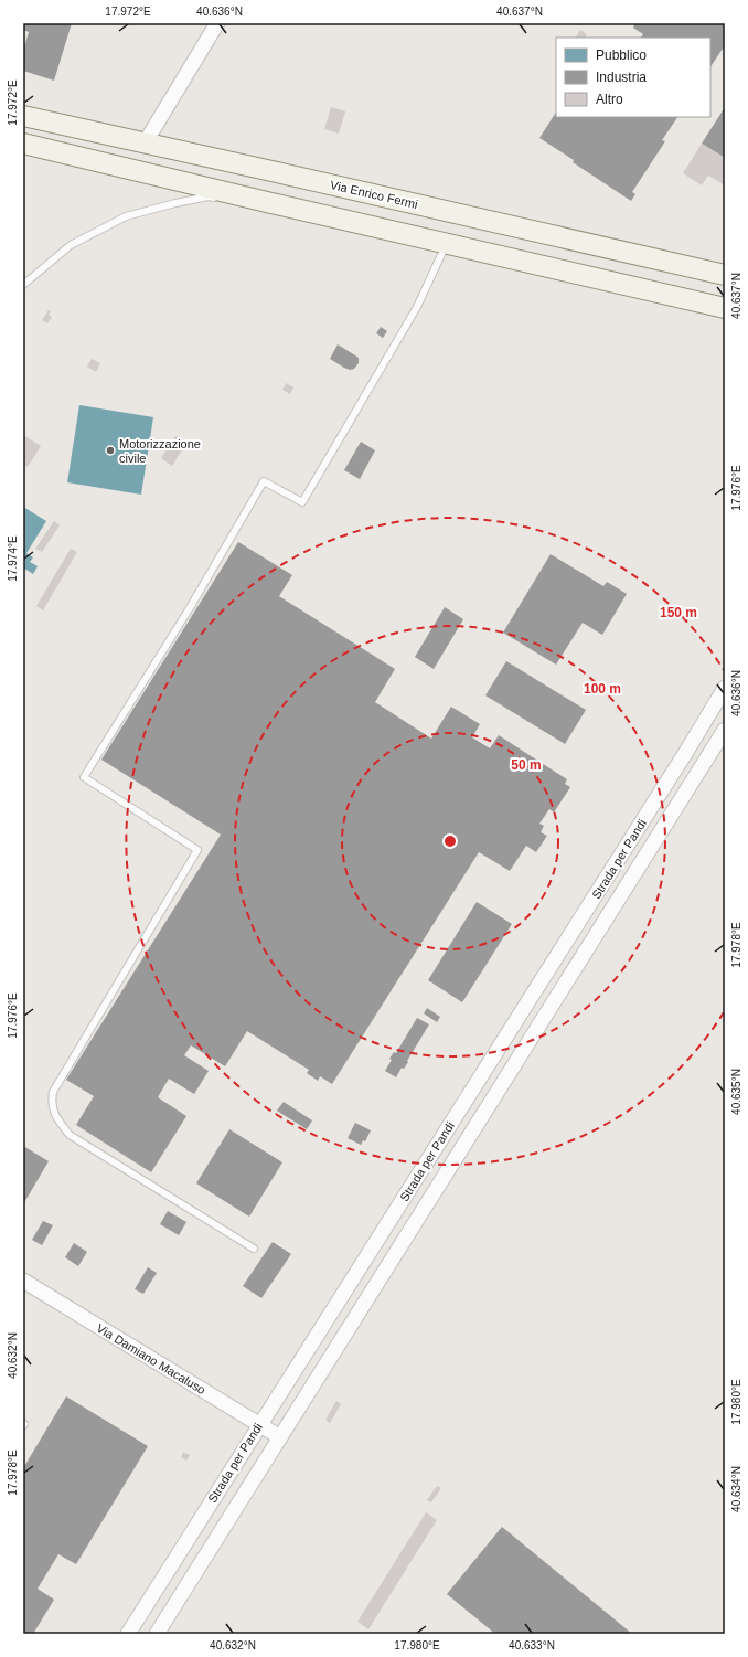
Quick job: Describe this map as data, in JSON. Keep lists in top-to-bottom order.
{
  "streets": {
    "street": ["Via Enrico Fermi", "Strada per Pandi", "Via Damiano Macaluso"]
  },
  "crossings": [
    ["Strada per Pandi", "Via Damiano Macaluso"]
  ],
  "places": ["Motorizzazione civile"],
  "legend": ["Pubblico", "Industria", "Altro"],
  "coordinates": [
    "17.972°E",
    "40.636°N",
    "40.637°N",
    "17.976°E",
    "17.974°E",
    "17.978°E",
    "40.635°N",
    "40.632°N",
    "17.980°E",
    "40.634°N",
    "40.633°N"
  ],
  "rings": ["150 m", "100 m", "50 m"]
}
